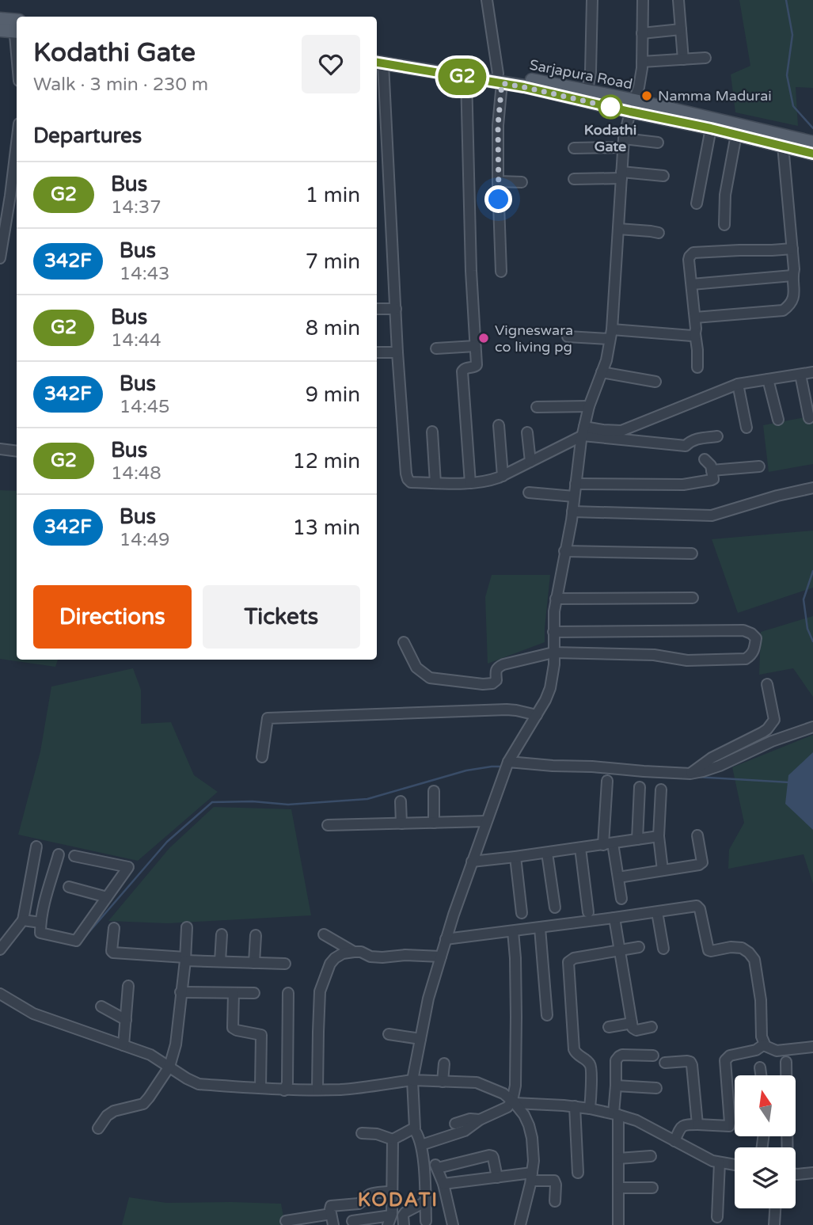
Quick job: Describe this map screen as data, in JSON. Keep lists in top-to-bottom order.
{
  "streets": {
    "main road": ["Sarjapura Road"]
  },
  "districts": ["KODATI"],
  "places": ["Namma Madurai", "Kodathi Gate", "Vigneswara co living pg"],
  "lines": ["bus line G2"],
  "north": "top",
  "page": {
    "on_map": "G2",
    "heading": [
      ["Kodathi Gate", "Walk · 3 min · 230 m"],
      "Departures"
    ],
    "list": [
      {
        "mark": "G2",
        "name": "Bus",
        "note": "14:37",
        "value": "1 min"
      },
      {
        "mark": "342F",
        "name": "Bus",
        "note": "14:43",
        "value": "7 min"
      },
      {
        "mark": "G2",
        "name": "Bus",
        "note": "14:44",
        "value": "8 min"
      },
      {
        "mark": "342F",
        "name": "Bus",
        "note": "14:45",
        "value": "9 min"
      },
      {
        "mark": "G2",
        "name": "Bus",
        "note": "14:48",
        "value": "12 min"
      },
      {
        "mark": "342F",
        "name": "Bus",
        "note": "14:49",
        "value": "13 min"
      }
    ],
    "buttons": ["Directions", "Tickets"]
  }
}
